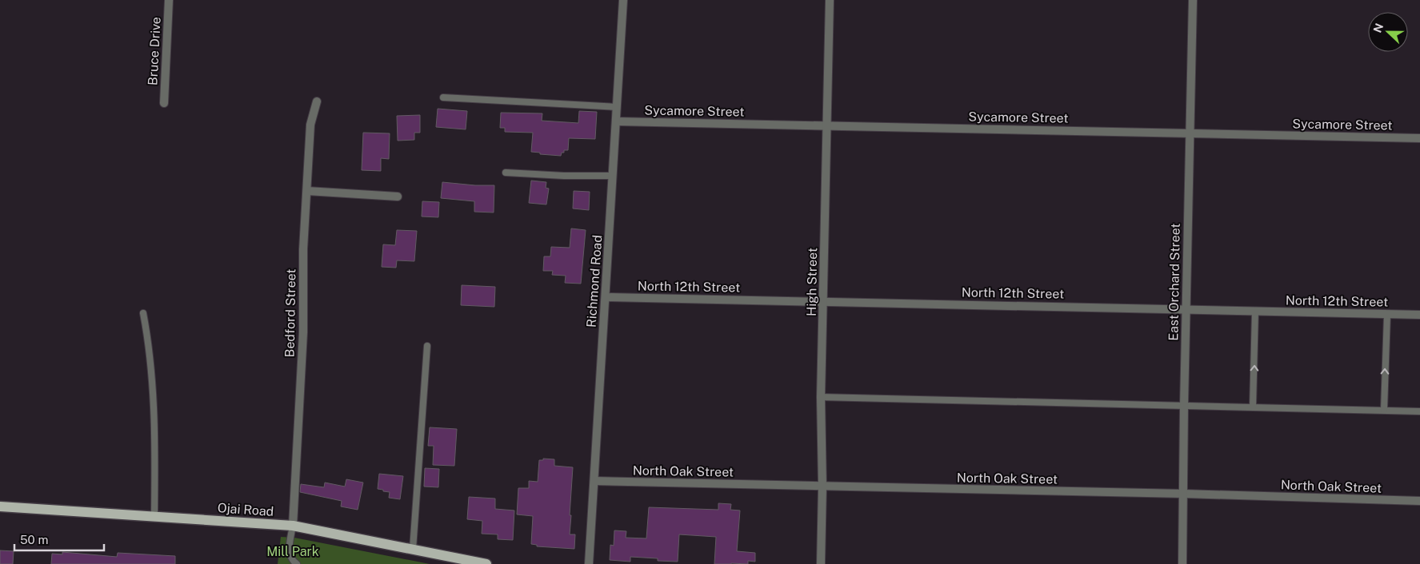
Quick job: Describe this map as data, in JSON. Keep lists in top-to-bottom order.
{
  "streets": {
    "main road": ["Ojai Road"],
    "street": [
      "Bruce Drive",
      "Sycamore Street",
      "Richmond Road",
      "High Street",
      "East Orchard Street",
      "North 12th Street",
      "Bedford Street",
      "North Oak Street"
    ]
  },
  "crossings": [
    ["Sycamore Street", "Richmond Road"],
    ["Sycamore Street", "High Street"],
    ["Sycamore Street", "East Orchard Street"],
    ["Richmond Road", "North 12th Street"],
    ["Richmond Road", "North Oak Street"],
    ["High Street", "North 12th Street"],
    ["High Street", "North Oak Street"],
    ["East Orchard Street", "North 12th Street"],
    ["East Orchard Street", "North Oak Street"],
    ["Bedford Street", "Ojai Road"]
  ],
  "parks": ["Mill Park"],
  "scale_bar": "50 m",
  "north": "left"
}
